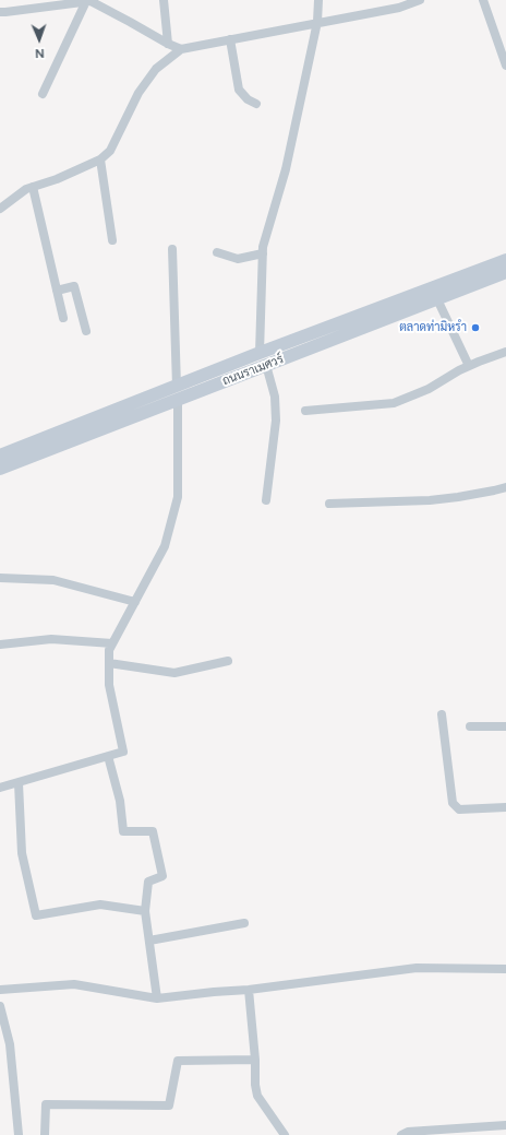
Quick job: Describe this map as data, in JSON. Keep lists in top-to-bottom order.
{
  "streets": {
    "main road": ["ถนนราเมศวร์"]
  },
  "places": ["ตลาดท่ามิหรำ"],
  "north": "bottom"
}
